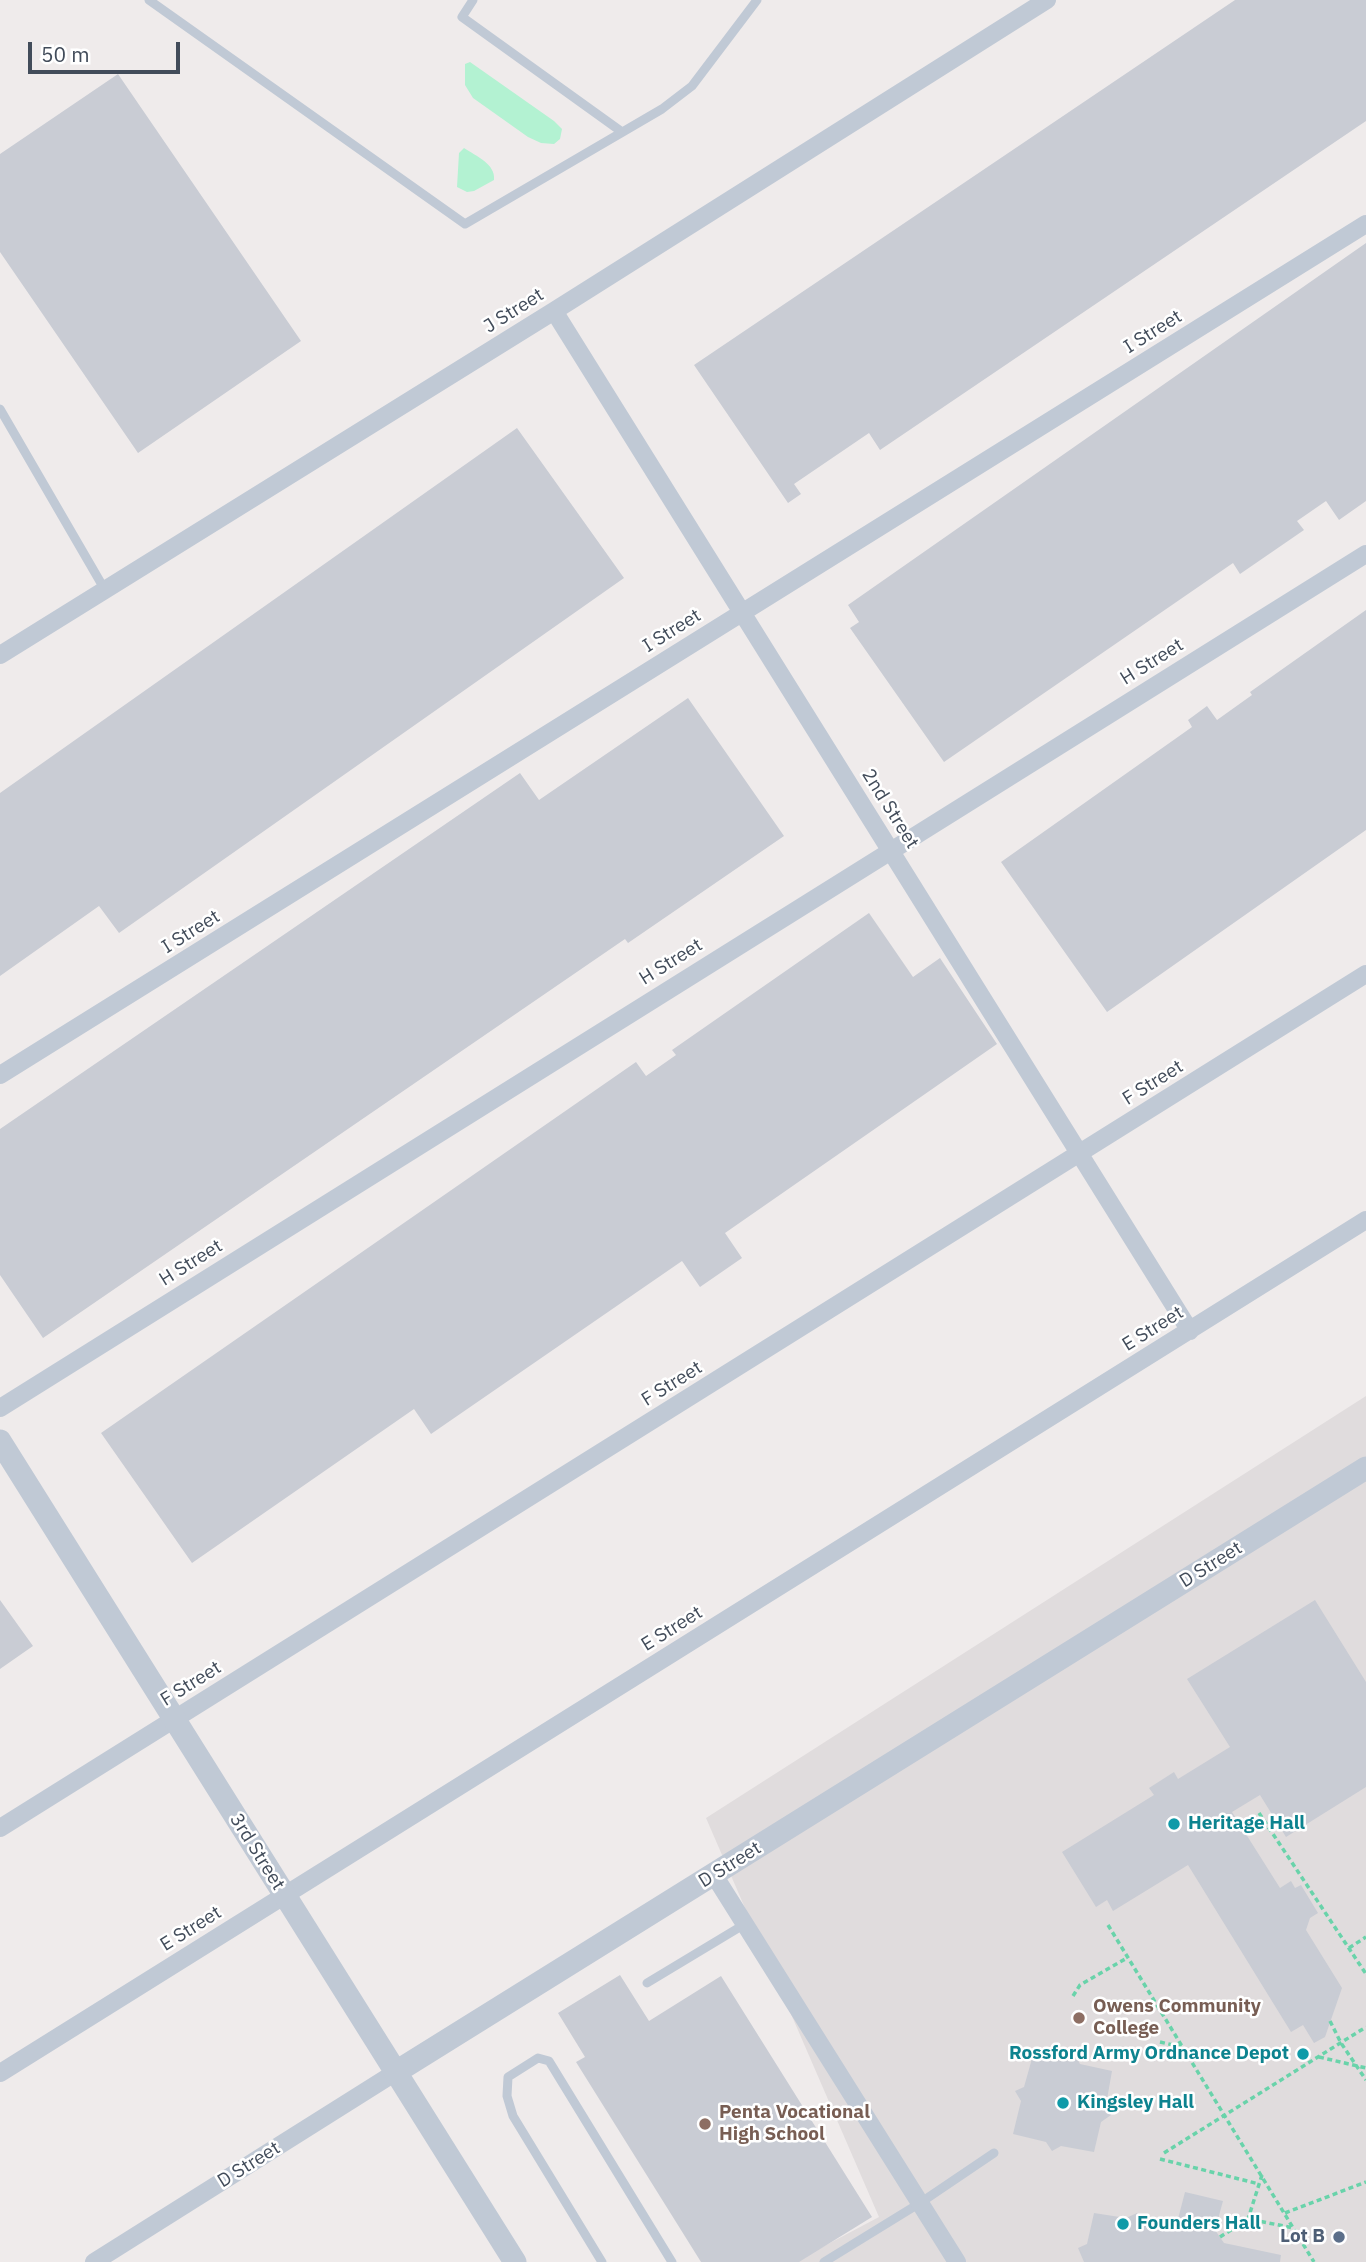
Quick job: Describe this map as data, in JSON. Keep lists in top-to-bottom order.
{
  "streets": {
    "street": [
      "J Street",
      "I Street",
      "H Street",
      "2nd Street",
      "F Street",
      "E Street",
      "D Street",
      "3rd Street"
    ]
  },
  "crossings": [
    ["J Street", "2nd Street"],
    ["I Street", "2nd Street"],
    ["H Street", "2nd Street"],
    ["2nd Street", "F Street"],
    ["2nd Street", "E Street"],
    ["F Street", "3rd Street"],
    ["E Street", "3rd Street"],
    ["D Street", "3rd Street"]
  ],
  "places": [
    "Heritage Hall",
    "Owens Community College",
    "Rossford Army Ordnance Depot",
    "Kingsley Hall",
    "Penta Vocational High School",
    "Founders Hall",
    "Lot B"
  ],
  "scale_bar": "50 m"
}
